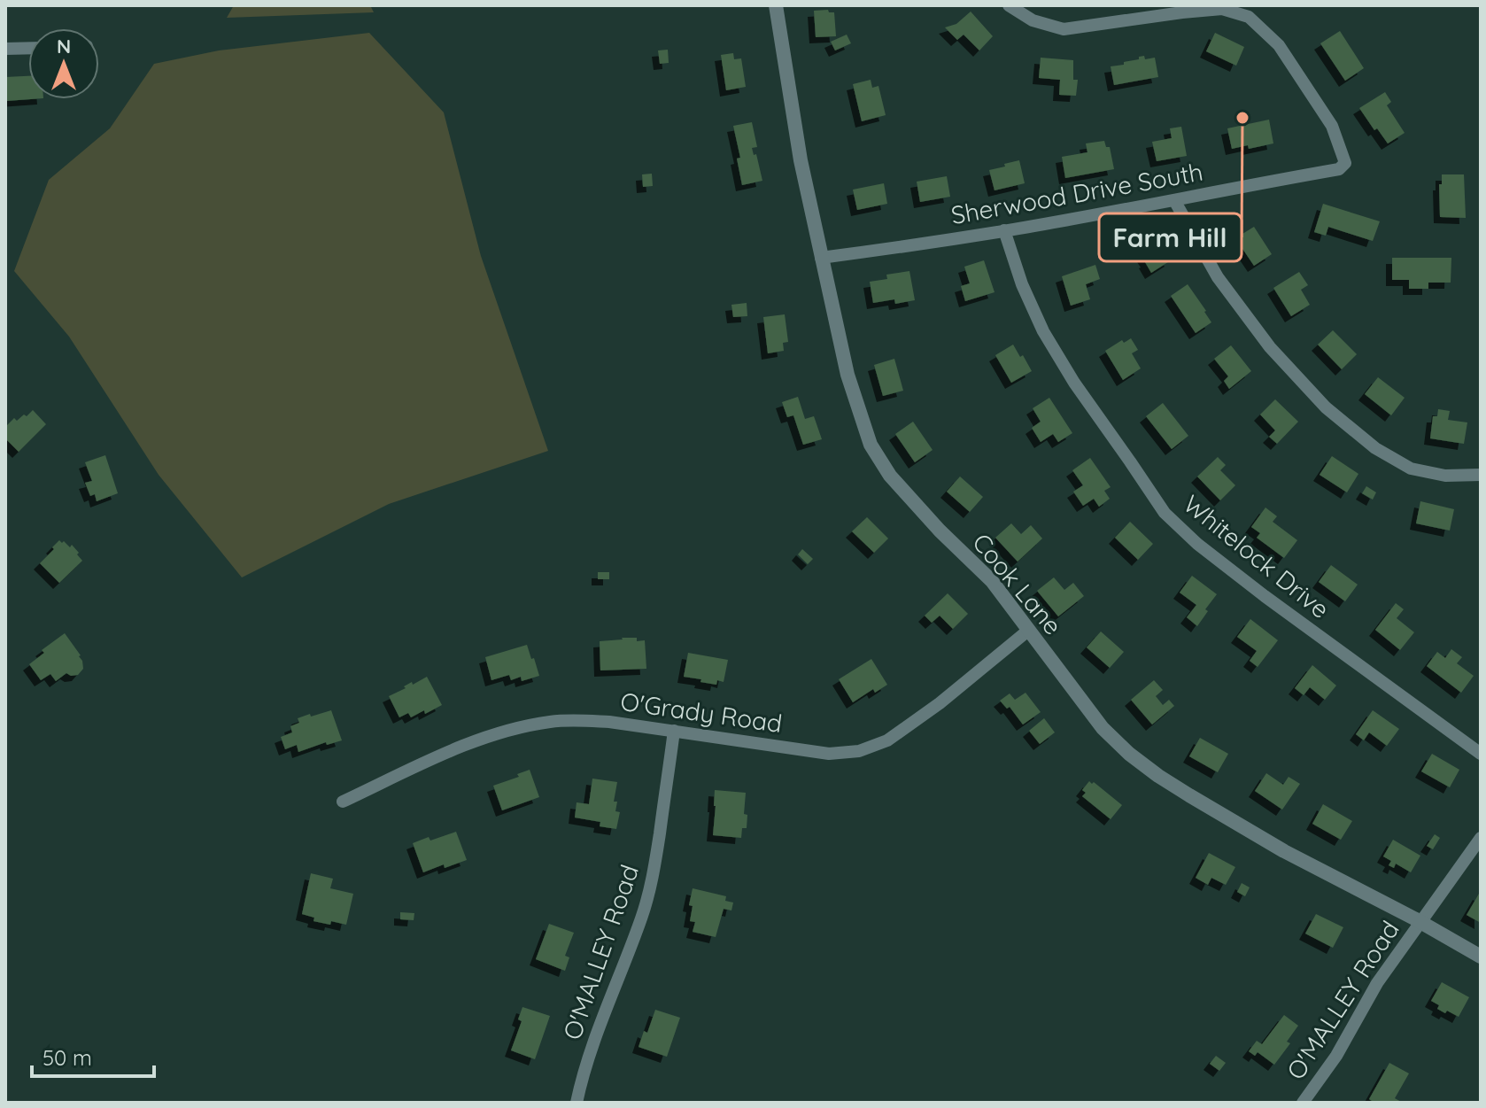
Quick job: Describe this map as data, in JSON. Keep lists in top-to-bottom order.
{
  "streets": {
    "street": [
      "Sherwood Drive South",
      "Whitelock Drive",
      "Cook Lane",
      "O'Grady Road",
      "O'MALLEY Road"
    ]
  },
  "crossings": [
    ["Sherwood Drive South", "Whitelock Drive"],
    ["Sherwood Drive South", "Cook Lane"],
    ["Cook Lane", "O'Grady Road"],
    ["Cook Lane", "O'MALLEY Road"],
    ["O'Grady Road", "O'MALLEY Road"]
  ],
  "places": ["Farm Hill"],
  "scale_bar": "50 m",
  "north": "top"
}
